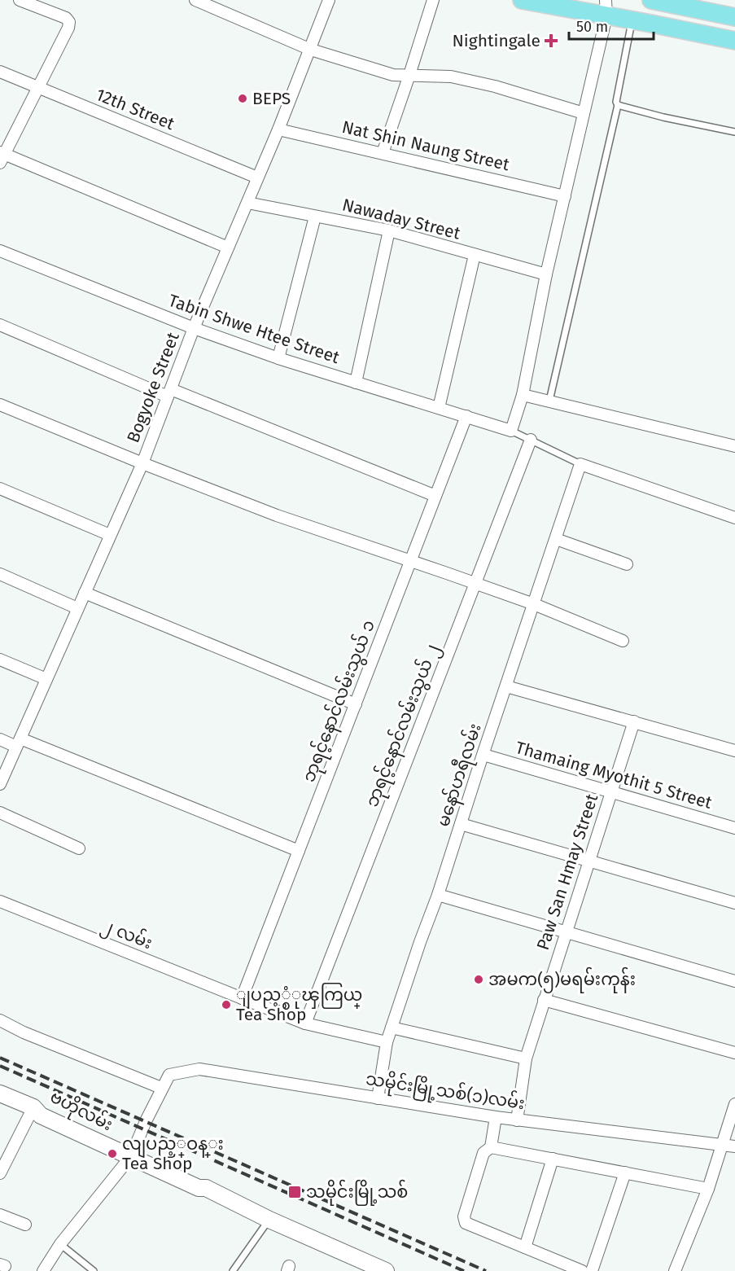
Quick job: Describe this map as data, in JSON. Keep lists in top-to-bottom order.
{
  "streets": {
    "main road": ["ဗဟိုလမ်း"],
    "street": [
      "12th Street",
      "Nat Shin Naung Street",
      "Nawaday Street",
      "Tabin Shwe Htee Street",
      "Bogyoke Street",
      "ဘုရင့်နောင်လမ်းသွယ် ၁",
      "ဘုရင့်နောင်လမ်းသွယ် ၂",
      "မနော်ဟရီလမ်း",
      "Thamaing Myothit 5 Street",
      "Paw San Hmay Street",
      "၂ လမ်း",
      "သမိုင်းမြို့သစ်(၁)လမ်း"
    ]
  },
  "crossings": [
    ["12th Street", "Bogyoke Street"],
    ["Nat Shin Naung Street", "Bogyoke Street"],
    ["Nawaday Street", "Bogyoke Street"],
    ["Tabin Shwe Htee Street", "Bogyoke Street"],
    ["Tabin Shwe Htee Street", "ဘုရင့်နောင်လမ်းသွယ် ၁"],
    ["ဘုရင့်နောင်လမ်းသွယ် ၁", "၂ လမ်း"],
    ["ဘုရင့်နောင်လမ်းသွယ် ၂", "၂ လမ်း"],
    ["မနော်ဟရီလမ်း", "Thamaing Myothit 5 Street"],
    ["မနော်ဟရီလမ်း", "၂ လမ်း"],
    ["မနော်ဟရီလမ်း", "သမိုင်းမြို့သစ်(၁)လမ်း"],
    ["Thamaing Myothit 5 Street", "Paw San Hmay Street"],
    ["Paw San Hmay Street", "သမိုင်းမြို့သစ်(၁)လမ်း"]
  ],
  "places": {
    "health": ["Nightingale"],
    "other": [
      "BEPS",
      "အမက(၅)မရမ်းကုန်း",
      "ျပည့္စံုၾကြယ္ Tea Shop",
      "လျပည့္ဝန္း Tea Shop"
    ],
    "transit": ["သမိုင်းမြို့သစ်"]
  },
  "scale_bar": "50 m"
}
